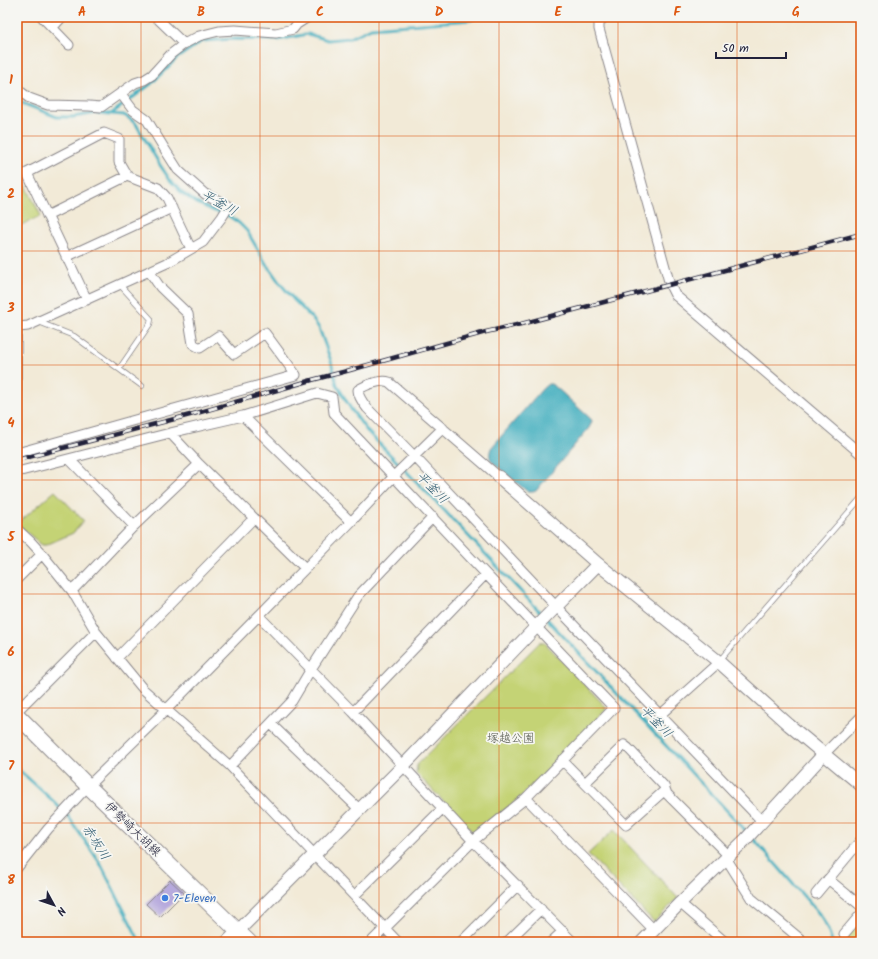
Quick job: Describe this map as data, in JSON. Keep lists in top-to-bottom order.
{
  "streets": {
    "main road": ["伊勢崎大胡線"]
  },
  "water": ["平釜川", "赤坂川"],
  "parks": ["塚越公園"],
  "places": ["7-Eleven"],
  "scale_bar": "50 m",
  "north": "bottom right",
  "grid": {
    "columns": [
      "A",
      "B",
      "C",
      "D",
      "E",
      "F",
      "G"
    ],
    "rows": [
      "1",
      "2",
      "3",
      "4",
      "5",
      "6",
      "7",
      "8"
    ]
  }
}
